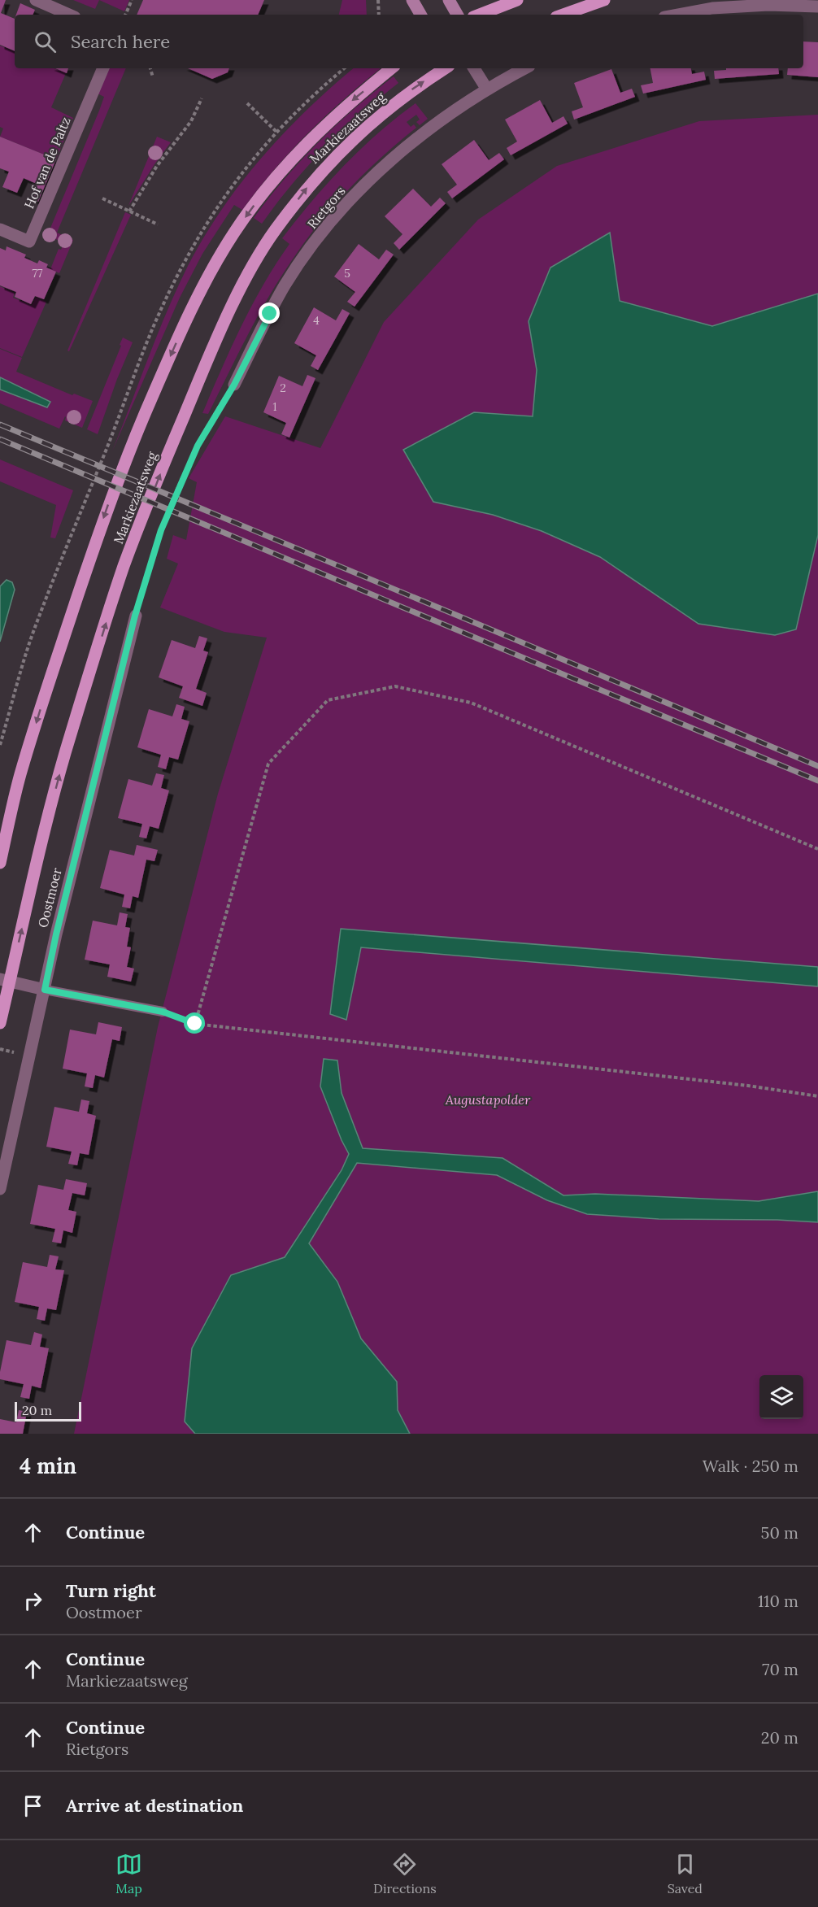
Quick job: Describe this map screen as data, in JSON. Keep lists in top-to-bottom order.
{
  "streets": {
    "main road": ["Markiezaatsweg"],
    "street": ["Hof van de Paltz", "Rietgors", "Oostmoer"]
  },
  "parks": ["Augustapolder"],
  "house_numbers": [
    "77",
    "5",
    "4",
    "2",
    "1"
  ],
  "scale_bar": "20 m",
  "page": {
    "search": "Search here",
    "scale": "20 m",
    "heading": ["4 min", "Walk · 250 m"],
    "list": [
      ["Continue", "50 m"],
      ["Turn right", "Oostmoer", "110 m"],
      ["Continue", "Markiezaatsweg", "70 m"],
      ["Continue", "Rietgors", "20 m"],
      "Arrive at destination"
    ],
    "nav": ["Map", "Directions", "Saved"]
  }
}
